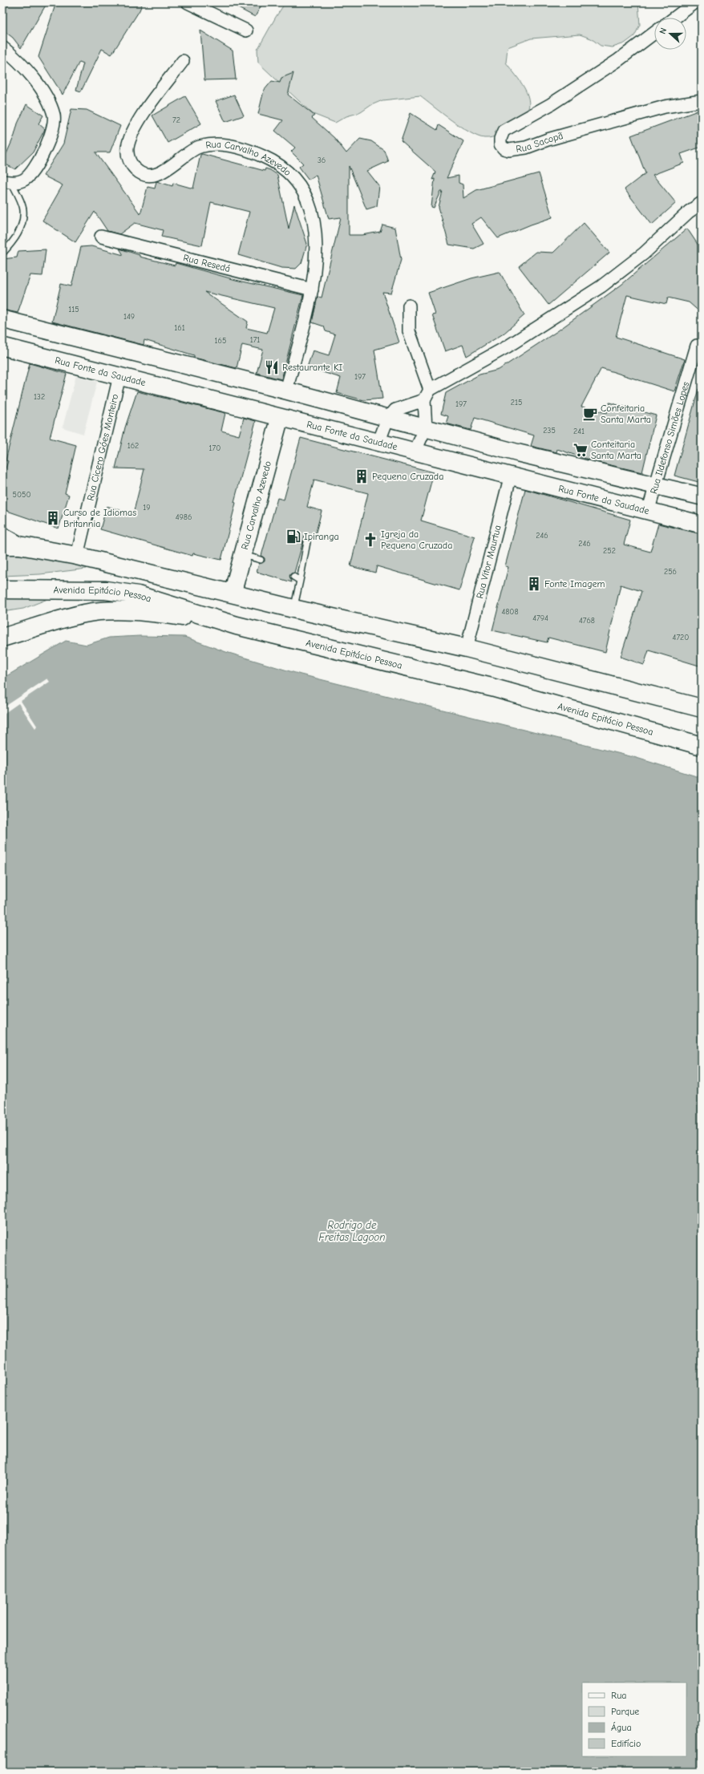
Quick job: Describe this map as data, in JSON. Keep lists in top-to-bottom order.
{
  "streets": {
    "highway": ["Avenida Epitácio Pessoa"],
    "street": [
      "Rua Sacopã",
      "Rua Carvalho Azevedo",
      "Rua Resedá",
      "Rua Fonte da Saudade",
      "Rua Ildefonso Simões Lopes",
      "Rua Cicero Góes Monteiro",
      "Rua Vitor Maurtua"
    ]
  },
  "crossings": [
    ["Rua Carvalho Azevedo", "Rua Resedá"],
    ["Rua Carvalho Azevedo", "Rua Fonte da Saudade"],
    ["Rua Fonte da Saudade", "Rua Ildefonso Simões Lopes"],
    ["Rua Fonte da Saudade", "Rua Cicero Góes Monteiro"],
    ["Rua Fonte da Saudade", "Rua Vitor Maurtua"]
  ],
  "water": ["Rodrigo de Freitas Lagoon"],
  "places": {
    "restaurant": ["Restaurante KI"],
    "cafe": ["Confeitaria Santa Marta"],
    "supermarket": ["Conteitaria Santa Marta"],
    "building": ["Pequena Cruzada", "Curso de Idiomas Britannia", "Fonte Imagem"],
    "fuel station": ["Ipiranga"],
    "church": ["Igreja da Pequena Cruzada"]
  },
  "house_numbers": [
    "72",
    "36",
    "115",
    "149",
    "161",
    "171",
    "165",
    "197",
    "132",
    "215",
    "197",
    "235",
    "241",
    "162",
    "170",
    "5050",
    "19",
    "4986",
    "246",
    "246",
    "252",
    "256",
    "4808",
    "4794",
    "4768",
    "4720"
  ],
  "legend": [
    "Rua",
    "Parque",
    "Água",
    "Edifício"
  ],
  "north": "left"
}
